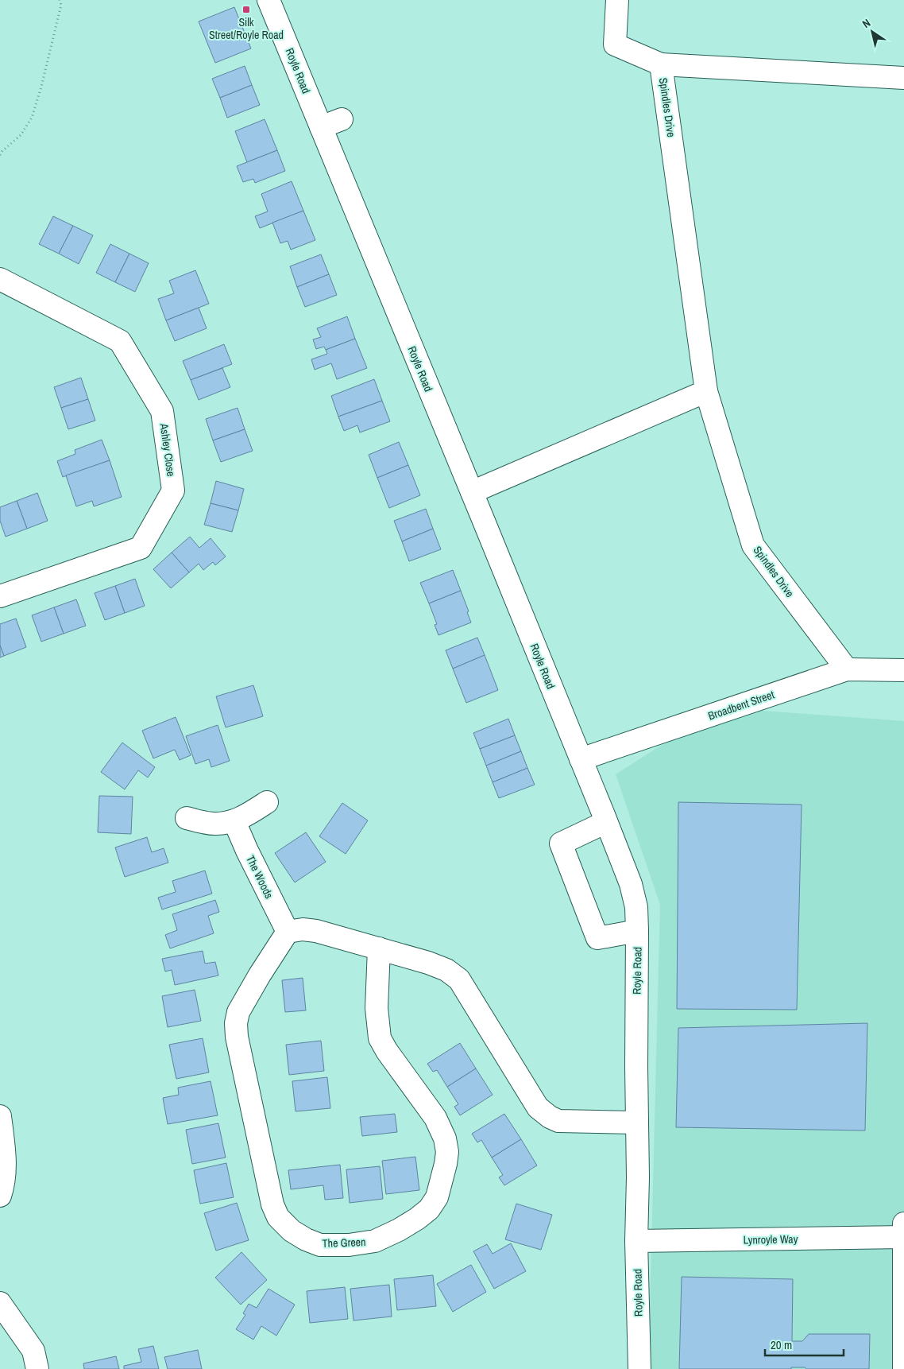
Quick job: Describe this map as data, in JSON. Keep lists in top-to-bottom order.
{
  "streets": {
    "street": [
      "Royle Road",
      "Spindles Drive",
      "Ashley Close",
      "Broadbent Street",
      "The Woods",
      "Lynroyle Way",
      "The Green"
    ]
  },
  "crossings": [
    ["Royle Road", "Broadbent Street"],
    ["Royle Road", "Lynroyle Way"],
    ["Spindles Drive", "Broadbent Street"],
    ["The Woods", "The Green"]
  ],
  "places": {
    "transit": ["Silk Street/Royle Road"]
  },
  "scale_bar": "20 m",
  "north": "top left"
}
